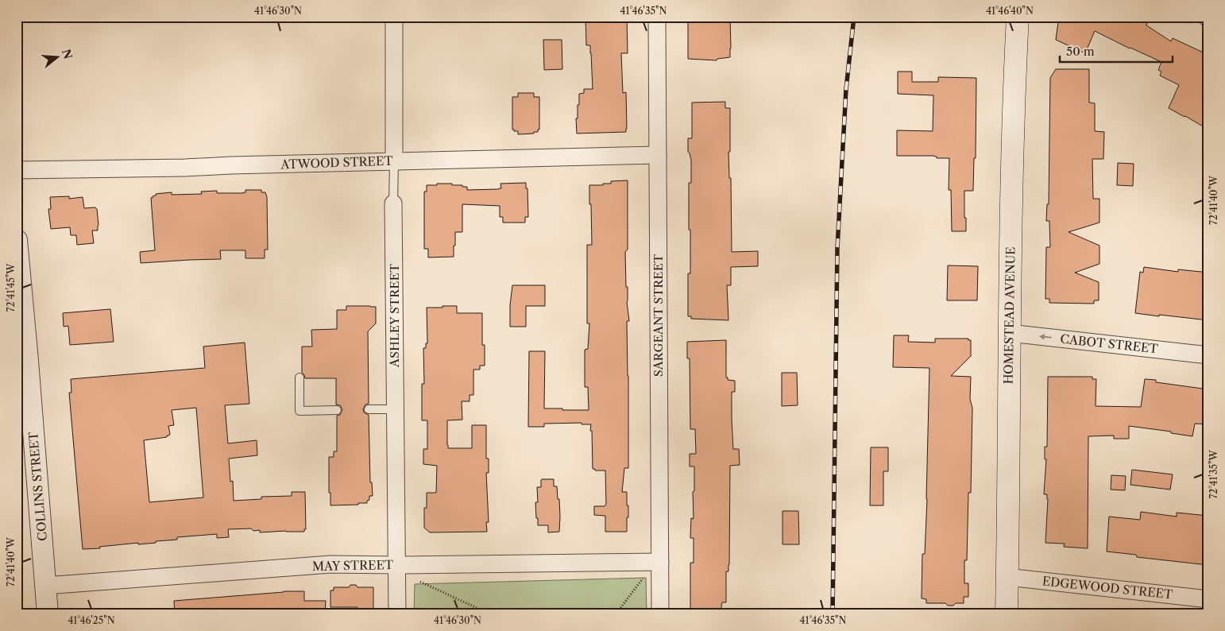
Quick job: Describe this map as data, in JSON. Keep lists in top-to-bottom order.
{
  "streets": {
    "main road": ["HOMESTEAD AVENUE"],
    "street": [
      "ATWOOD STREET",
      "ASHLEY STREET",
      "SARGEANT STREET",
      "CABOT STREET",
      "COLLINS STREET",
      "MAY STREET",
      "EDGEWOOD STREET"
    ]
  },
  "crossings": [
    ["ATWOOD STREET", "ASHLEY STREET"],
    ["ATWOOD STREET", "SARGEANT STREET"],
    ["ASHLEY STREET", "MAY STREET"],
    ["SARGEANT STREET", "MAY STREET"],
    ["HOMESTEAD AVENUE", "CABOT STREET"],
    ["HOMESTEAD AVENUE", "EDGEWOOD STREET"],
    ["COLLINS STREET", "MAY STREET"]
  ],
  "one_way": ["CABOT STREET"],
  "scale_bar": "50 m",
  "north": "right",
  "coordinates": [
    "41°46'30\"N",
    "41°46'35\"N",
    "41°46'40\"N",
    "72°41'40\"W",
    "72°41'45\"W",
    "72°41'35\"W",
    "41°46'25\"N"
  ]
}
